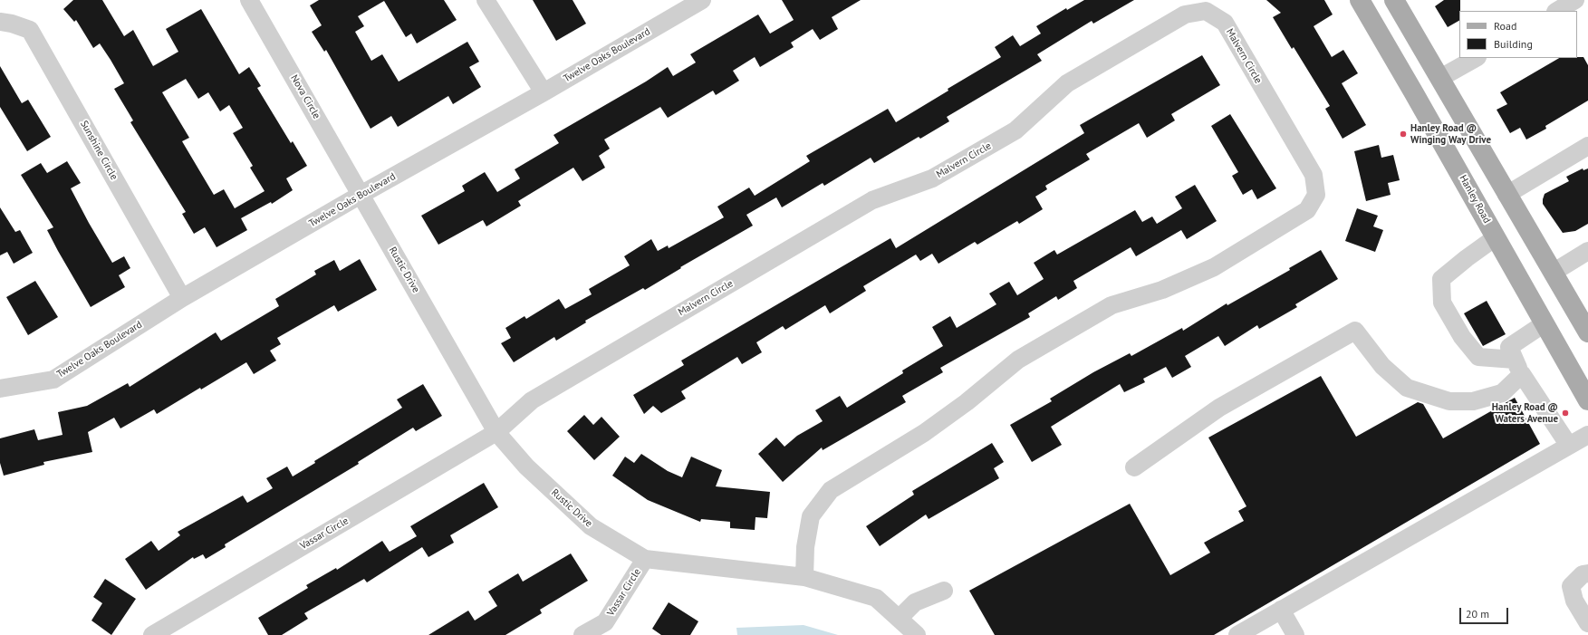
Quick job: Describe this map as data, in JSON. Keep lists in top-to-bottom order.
{
  "streets": {
    "main road": ["Hanley Road"],
    "street": [
      "Twelve Oaks Boulevard",
      "Malvern Circle",
      "Nova Circle",
      "Sunshine Circle",
      "Rustic Drive",
      "Vassar Circle"
    ]
  },
  "crossings": [
    ["Twelve Oaks Boulevard", "Nova Circle"],
    ["Twelve Oaks Boulevard", "Sunshine Circle"],
    ["Twelve Oaks Boulevard", "Rustic Drive"],
    ["Malvern Circle", "Rustic Drive"],
    ["Malvern Circle", "Vassar Circle"],
    ["Nova Circle", "Rustic Drive"],
    ["Rustic Drive", "Vassar Circle"]
  ],
  "places": ["Hanley Road @ Winging Way Drive", "Hanley Road @ Waters Avenue"],
  "legend": ["Road", "Building"],
  "scale_bar": "20 m"
}
